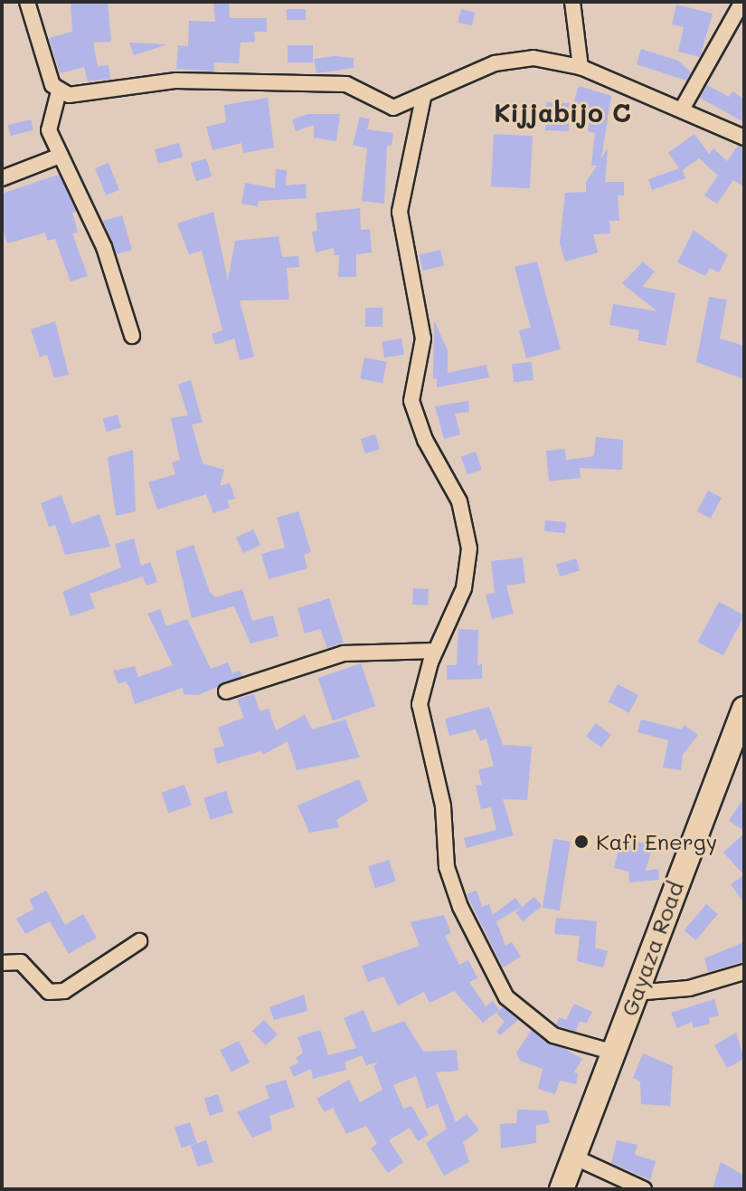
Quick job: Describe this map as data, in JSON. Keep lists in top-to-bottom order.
{
  "streets": {
    "main road": ["Gayaza Road"]
  },
  "districts": ["Kijjabijo C"],
  "places": ["Kafi Energy"]
}
